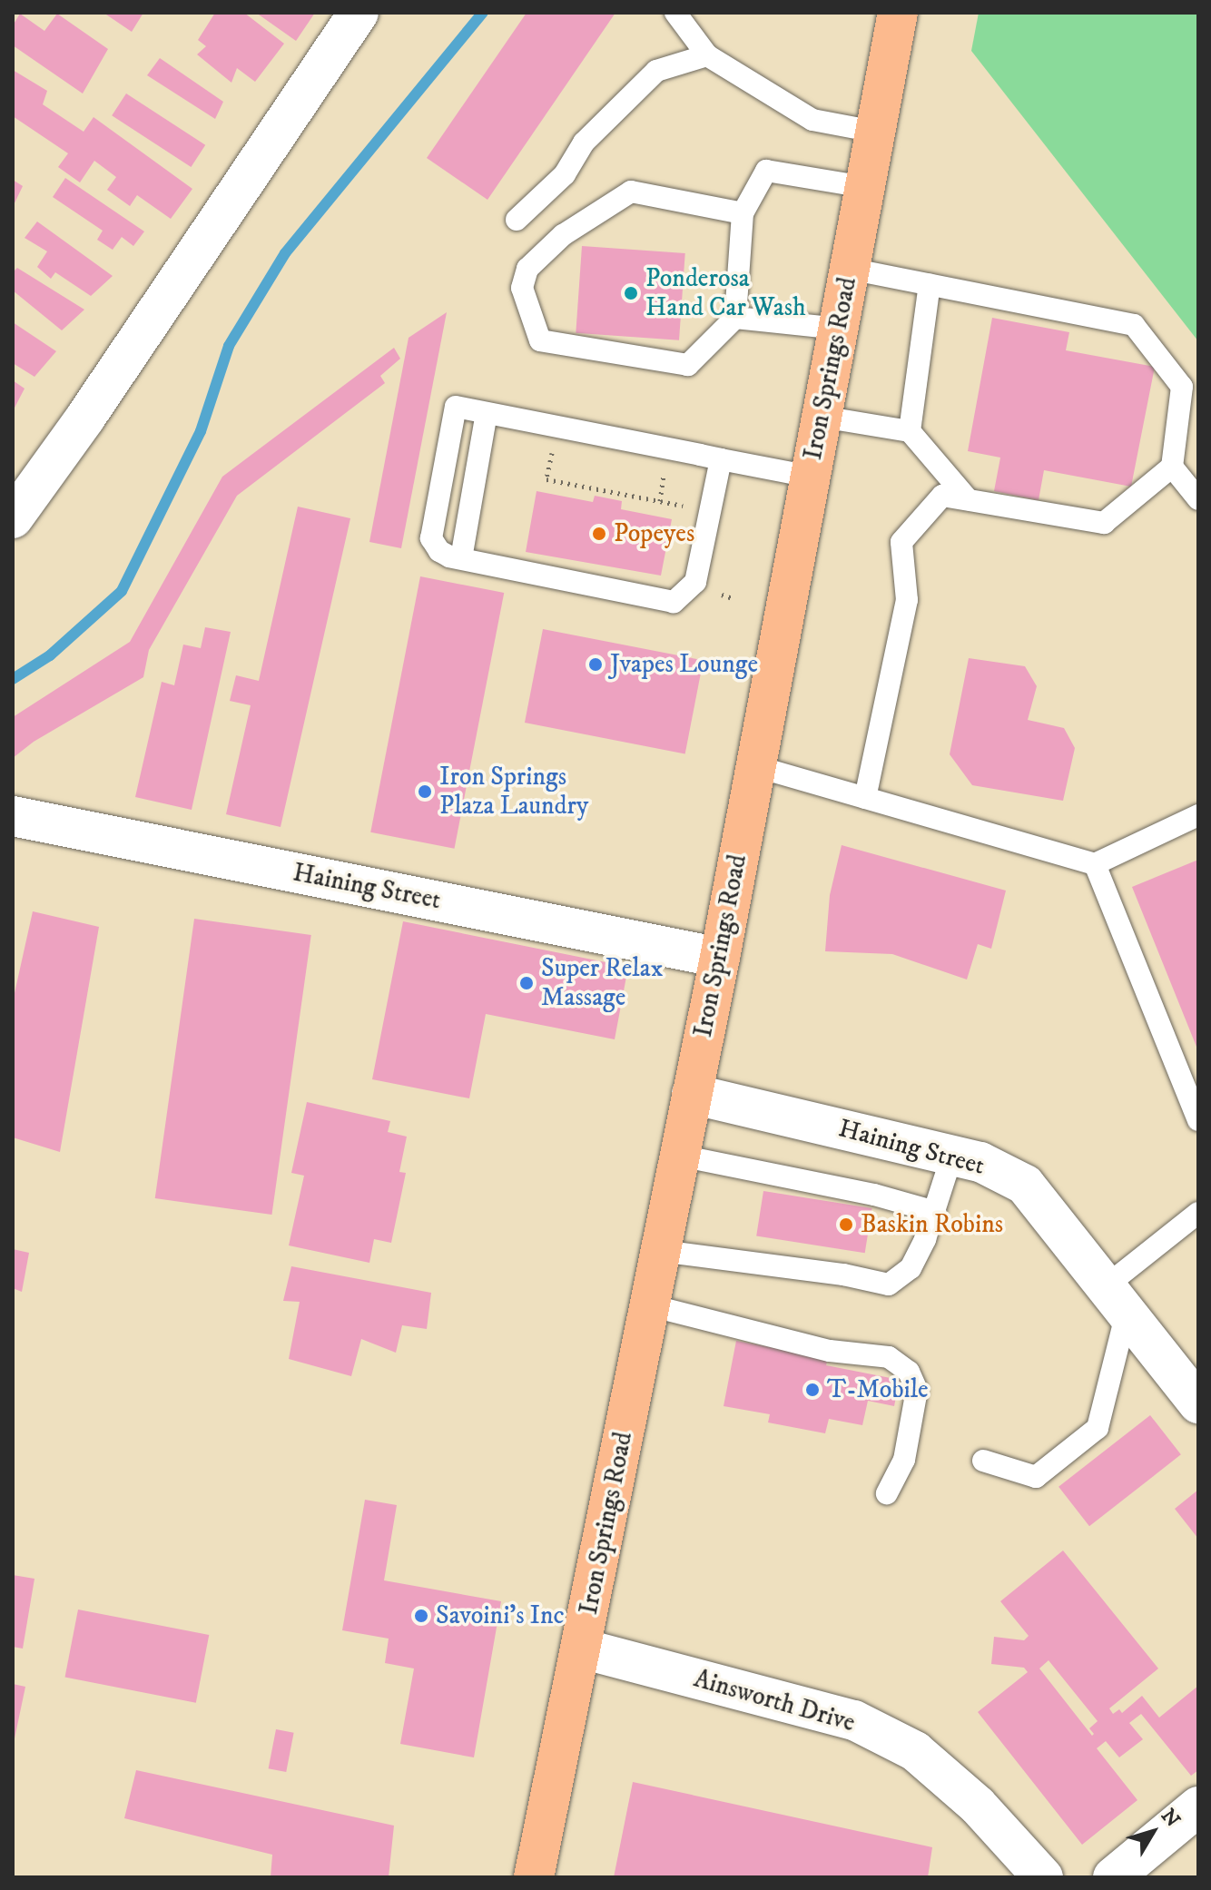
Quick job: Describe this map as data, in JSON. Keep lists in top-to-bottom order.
{
  "streets": {
    "main road": ["Iron Springs Road"],
    "street": ["Haining Street", "Ainsworth Drive"]
  },
  "crossings": [
    ["Iron Springs Road", "Haining Street"],
    ["Iron Springs Road", "Ainsworth Drive"]
  ],
  "places": [
    "Ponderosa Hand Car Wash",
    "Popeyes",
    "Jvapes Lounge",
    "Iron Springs Plaza Laundry",
    "Super Relax Massage",
    "Baskin Robins",
    "T-Mobile",
    "Savoini's Inc"
  ],
  "north": "top right"
}
